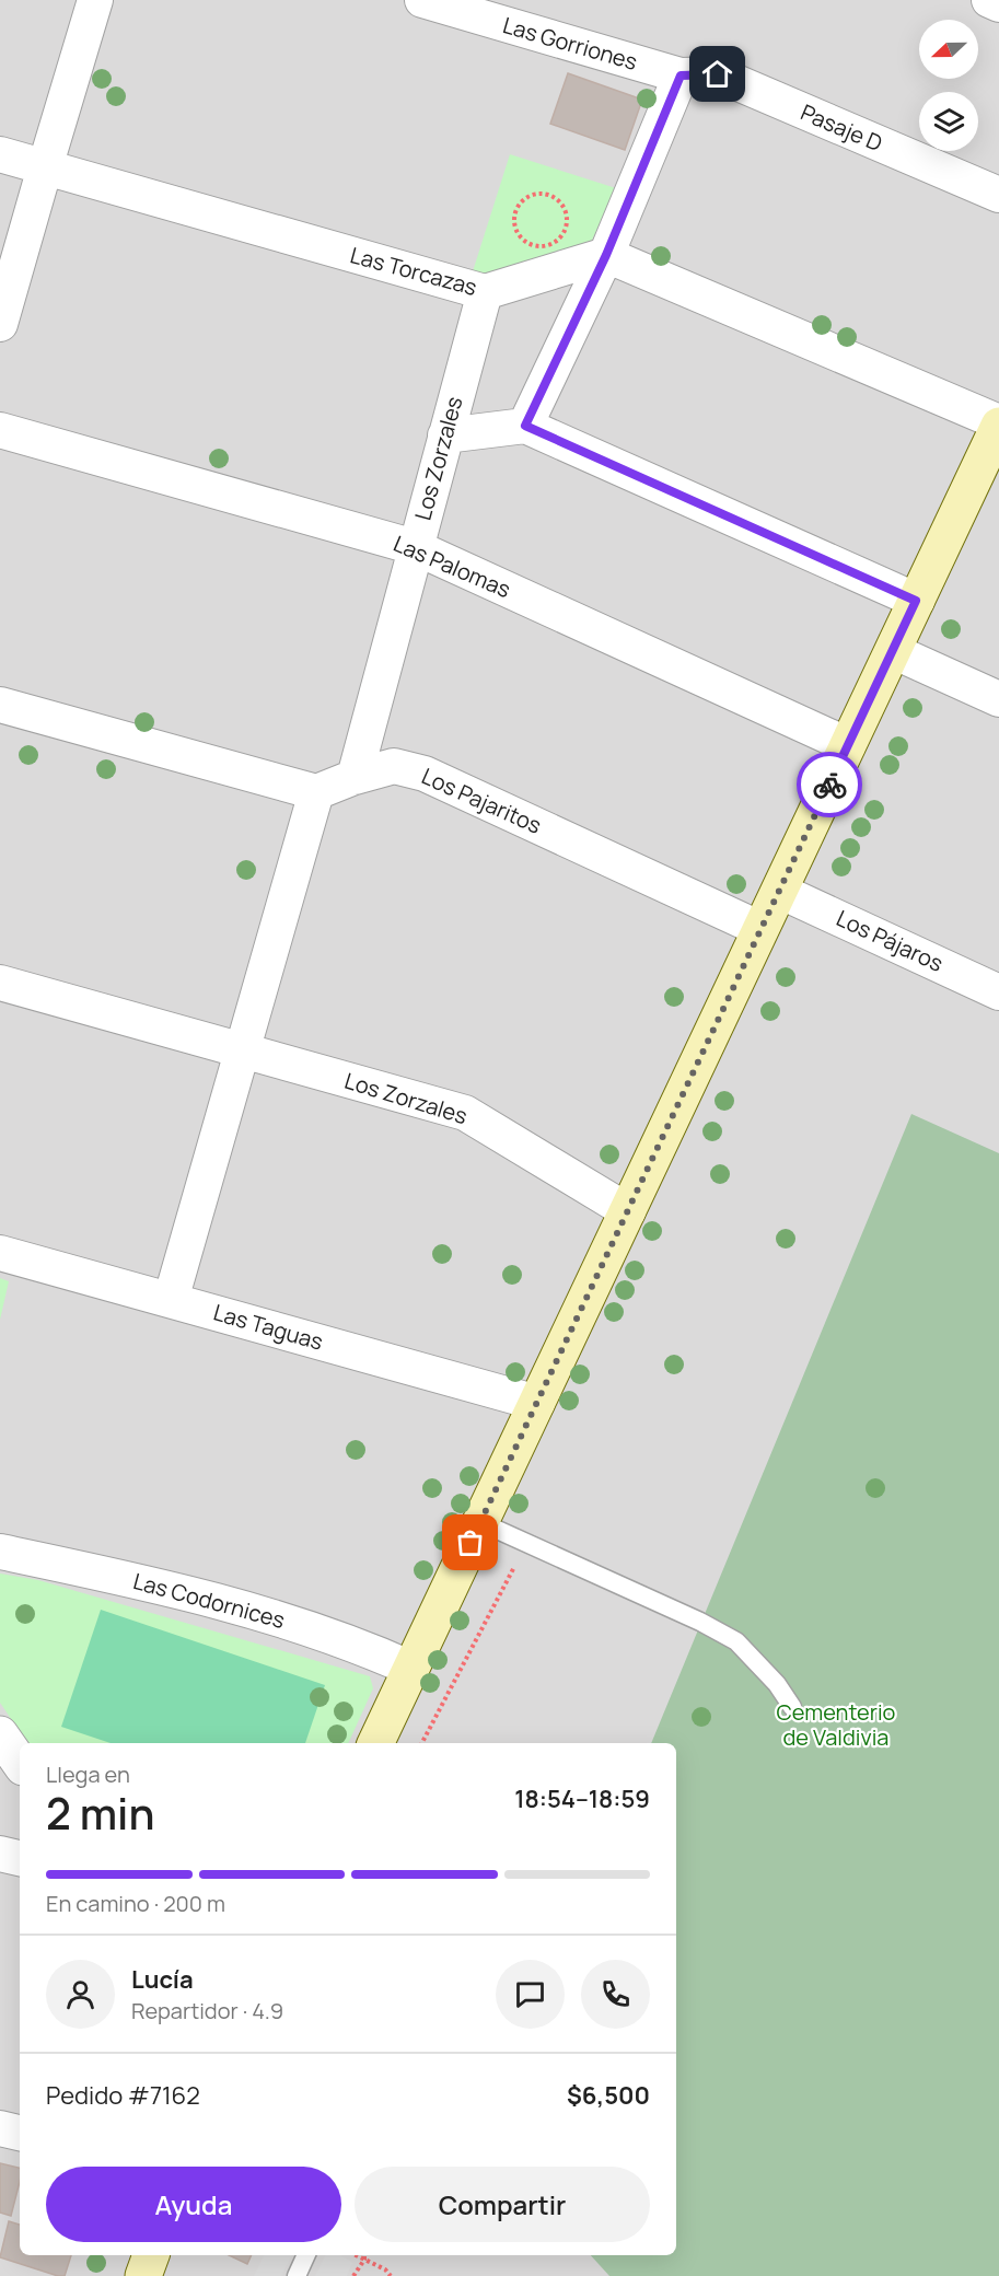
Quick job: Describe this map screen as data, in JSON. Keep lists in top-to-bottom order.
{
  "streets": {
    "street": [
      "Las Gorriones",
      "Pasaje D",
      "Las Torcazas",
      "Los Zorzales",
      "Las Palomas",
      "Los Pajaritos",
      "Los Pájaros",
      "Las Taguas",
      "Las Codornices"
    ]
  },
  "crossings": [
    ["Las Gorriones", "Pasaje D"],
    ["Las Torcazas", "Los Zorzales"],
    ["Los Zorzales", "Las Palomas"],
    ["Los Zorzales", "Los Pajaritos"]
  ],
  "parks": ["Cementerio de Valdivia"],
  "north": "left",
  "page": {
    "heading": ["2 min", "Llega en", "18:54–18:59"],
    "panel": [
      "Lucía",
      "Repartidor · 4.9",
      "Pedido #7162",
      "$6,500"
    ],
    "bar": "En camino · 200 m",
    "buttons": ["Ayuda", "Compartir"]
  }
}
